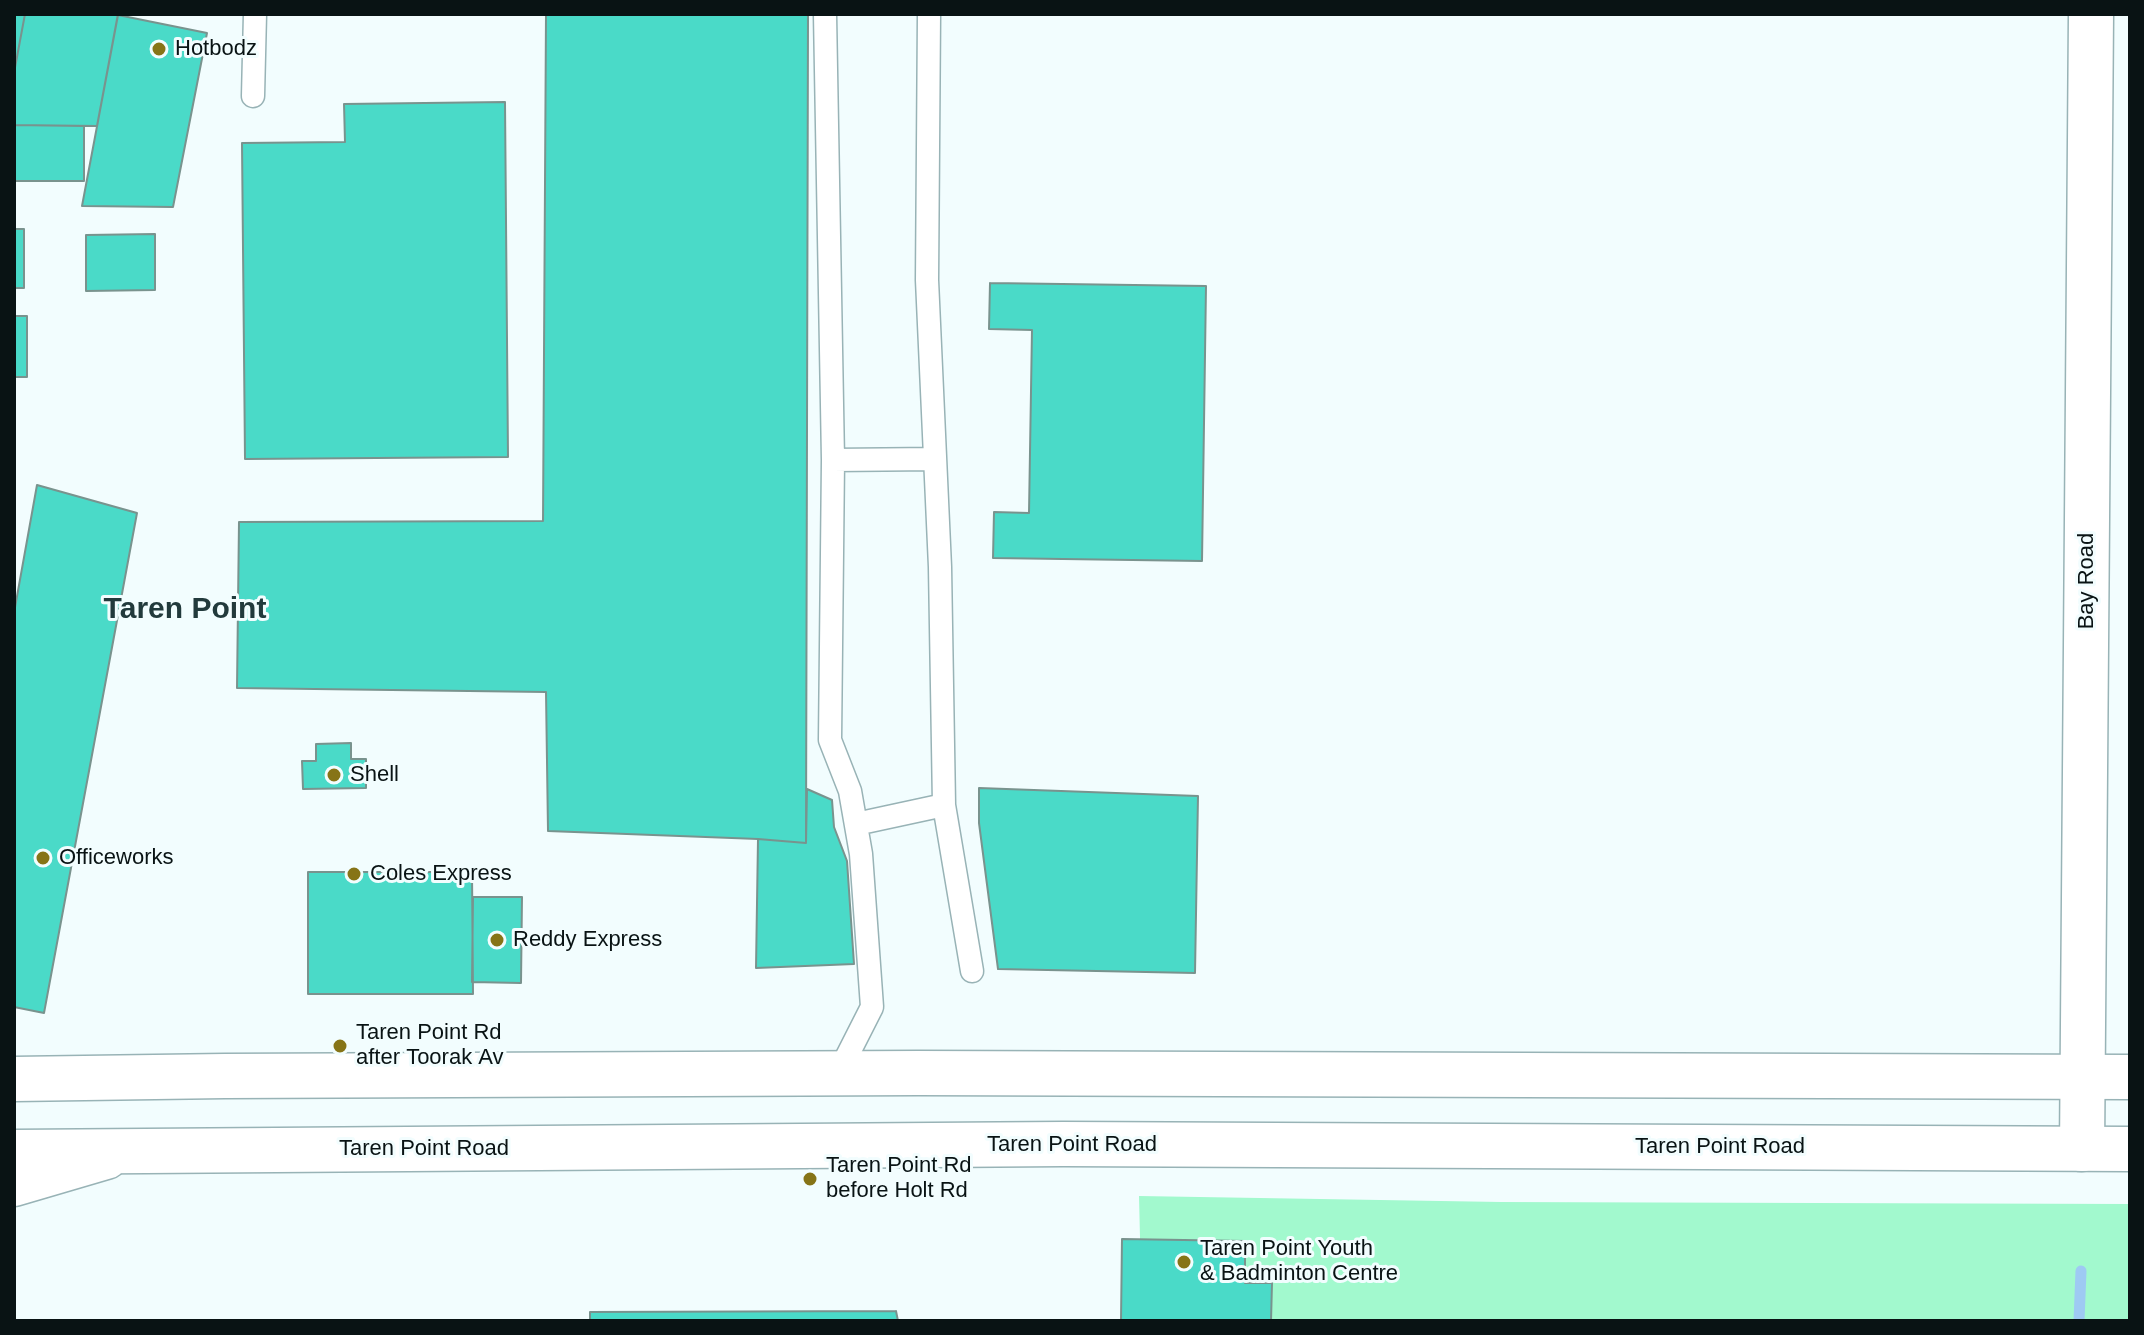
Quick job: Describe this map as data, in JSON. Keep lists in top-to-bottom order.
{
  "streets": {
    "main road": ["Bay Road", "Taren Point Road"]
  },
  "crossings": [
    ["Bay Road", "Taren Point Road"]
  ],
  "districts": ["Taren Point"],
  "places": [
    "Hotbodz",
    "Shell",
    "Officeworks",
    "Coles Express",
    "Reddy Express",
    "Taren Point Rd after Toorak Av",
    "Taren Point Rd before Holt Rd",
    "Taren Point Youth & Badminton Centre"
  ]
}
